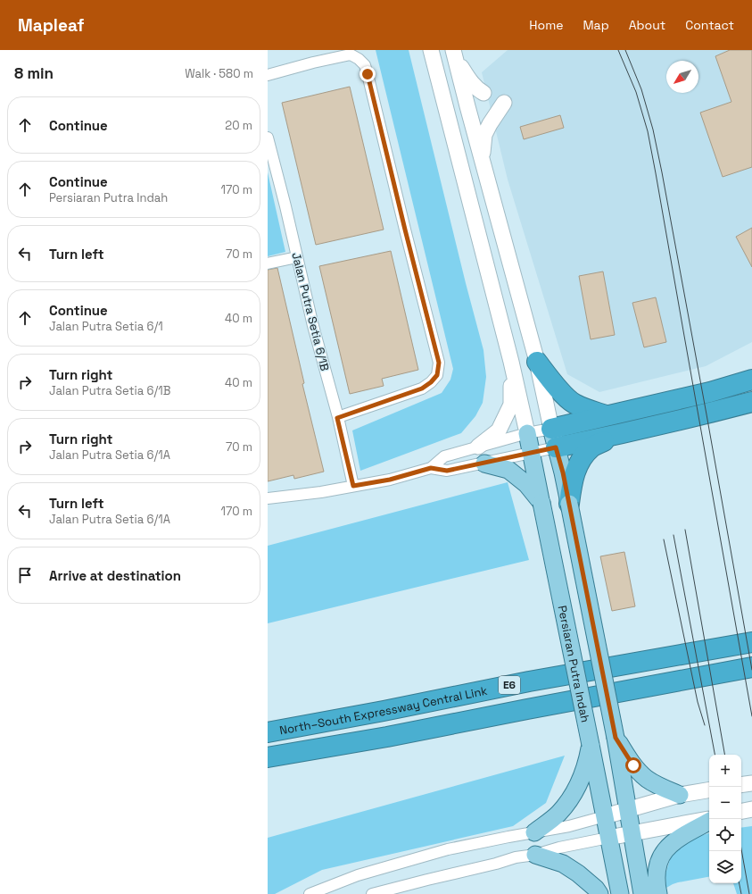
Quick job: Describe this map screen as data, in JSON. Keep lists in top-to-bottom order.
{
  "streets": {
    "highway": ["E6", "North–South Expressway Central Link"],
    "main road": ["Persiaran Putra Indah"],
    "street": ["Jalan Putra Setia 6/1B"]
  },
  "north": "bottom left",
  "page": {
    "header": "Mapleaf",
    "nav": [
      "Home",
      "Map",
      "About",
      "Contact"
    ],
    "heading": ["8 min", "Walk · 580 m"],
    "list": [
      ["Continue", "20 m"],
      ["Continue", "Persiaran Putra Indah", "170 m"],
      ["Turn left", "70 m"],
      ["Continue", "Jalan Putra Setia 6/1", "40 m"],
      ["Turn right", "Jalan Putra Setia 6/1B", "40 m"],
      ["Turn right", "Jalan Putra Setia 6/1A", "70 m"],
      ["Turn left", "Jalan Putra Setia 6/1A", "170 m"],
      "Arrive at destination"
    ],
    "map_buttons": ["+", "−"]
  }
}
